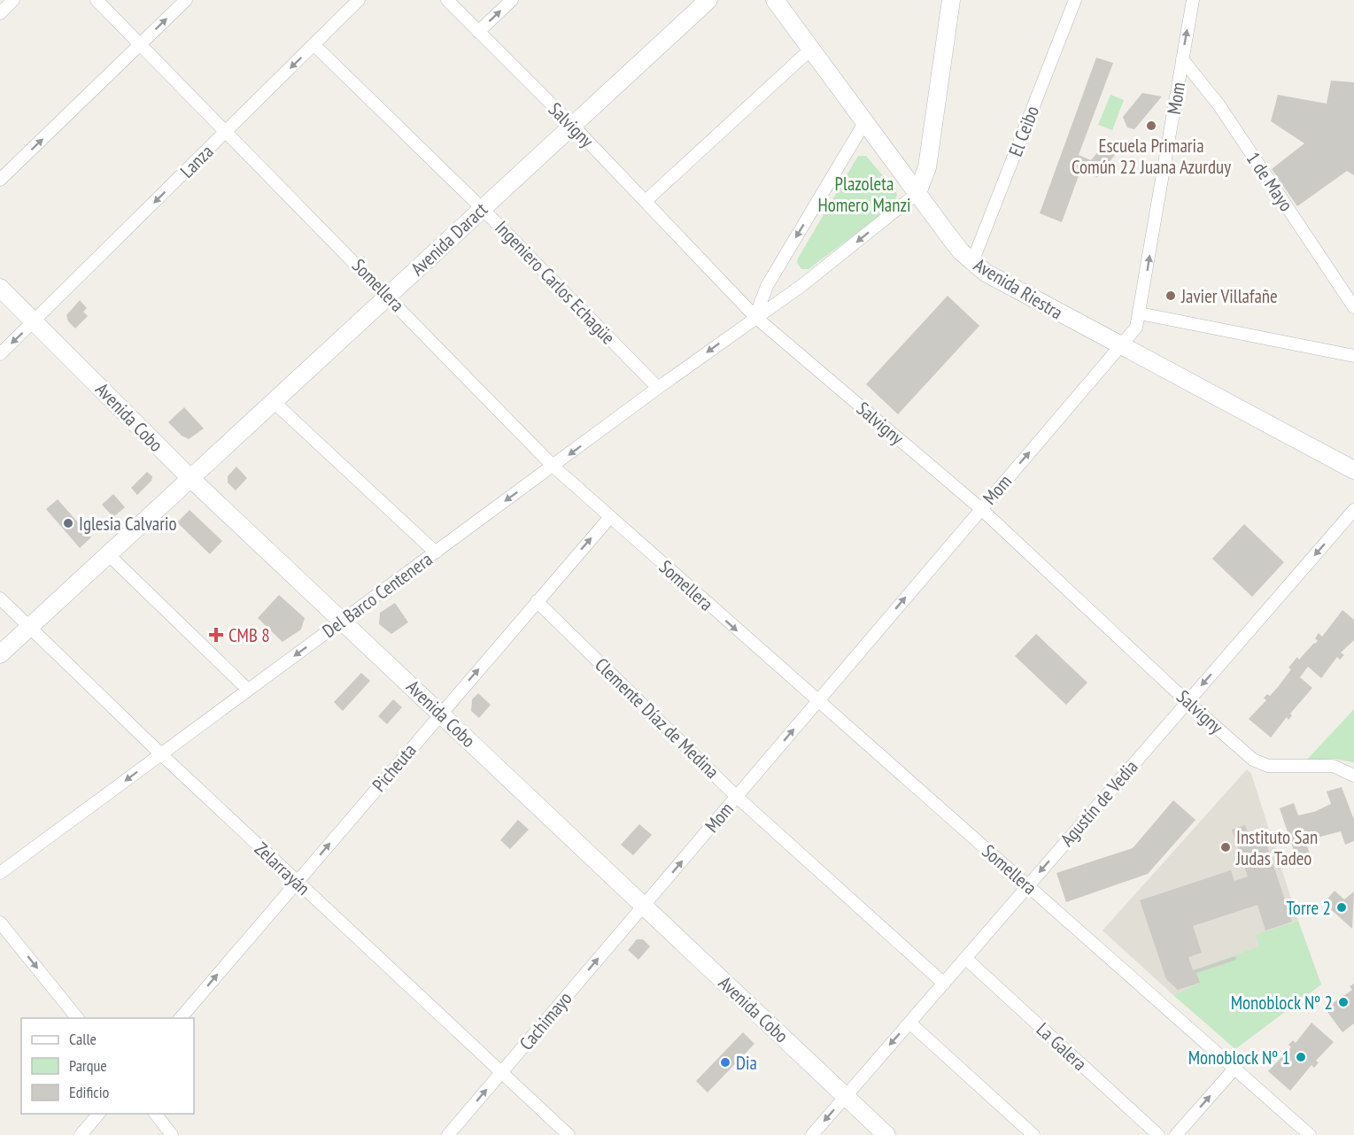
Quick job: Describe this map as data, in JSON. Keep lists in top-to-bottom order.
{
  "streets": {
    "main road": ["Avenida Daract", "Avenida Riestra", "Avenida Cobo"],
    "street": [
      "Mom",
      "Salvigny",
      "El Ceibo",
      "Lanza",
      "1 de Mayo",
      "Ingeniero Carlos Echagüe",
      "Somellera",
      "Del Barco Centenera",
      "Clemente Díaz de Medina",
      "Picheuta",
      "Agustín de Vedia",
      "Zelarrayán",
      "Cachimayo",
      "La Galera"
    ]
  },
  "crossings": [
    ["Mom", "Salvigny"],
    ["Mom", "1 de Mayo"],
    ["Mom", "Somellera"],
    ["Mom", "Avenida Riestra"],
    ["Mom", "Avenida Cobo"],
    ["Mom", "Clemente Díaz de Medina"],
    ["Mom", "Cachimayo"],
    ["Salvigny", "Avenida Daract"],
    ["Salvigny", "Del Barco Centenera"],
    ["Salvigny", "Agustín de Vedia"],
    ["El Ceibo", "Avenida Riestra"],
    ["Lanza", "Ingeniero Carlos Echagüe"],
    ["Lanza", "Somellera"],
    ["Lanza", "Avenida Cobo"],
    ["Avenida Daract", "Ingeniero Carlos Echagüe"],
    ["Avenida Daract", "Somellera"],
    ["Avenida Daract", "Avenida Cobo"],
    ["Avenida Daract", "Zelarrayán"],
    ["Ingeniero Carlos Echagüe", "Del Barco Centenera"],
    ["Somellera", "Del Barco Centenera"],
    ["Somellera", "Picheuta"],
    ["Somellera", "Agustín de Vedia"],
    ["Avenida Riestra", "Del Barco Centenera"],
    ["Avenida Cobo", "Del Barco Centenera"],
    ["Avenida Cobo", "Picheuta"],
    ["Avenida Cobo", "Agustín de Vedia"],
    ["Avenida Cobo", "Cachimayo"],
    ["Del Barco Centenera", "Zelarrayán"],
    ["Clemente Díaz de Medina", "Picheuta"],
    ["Clemente Díaz de Medina", "Agustín de Vedia"],
    ["Picheuta", "Zelarrayán"],
    ["Agustín de Vedia", "La Galera"],
    ["Zelarrayán", "Cachimayo"]
  ],
  "one_way": [
    "Mom",
    "Lanza",
    "Del Barco Centenera",
    "Picheuta",
    "Agustín de Vedia",
    "Cachimayo"
  ],
  "parks": ["Plazoleta Homero Manzi"],
  "places": {
    "other": [
      "Escuela Primaria Común 22 Juana Azurduy",
      "Javier Villafañe",
      "Iglesia Calvario",
      "Instituto San Judas Tadeo",
      "Torre 2",
      "Monoblock Nº 2",
      "Monoblock Nº 1",
      "Dia"
    ],
    "health": ["CMB 8"]
  },
  "legend": ["Calle", "Parque", "Edificio"]
}
